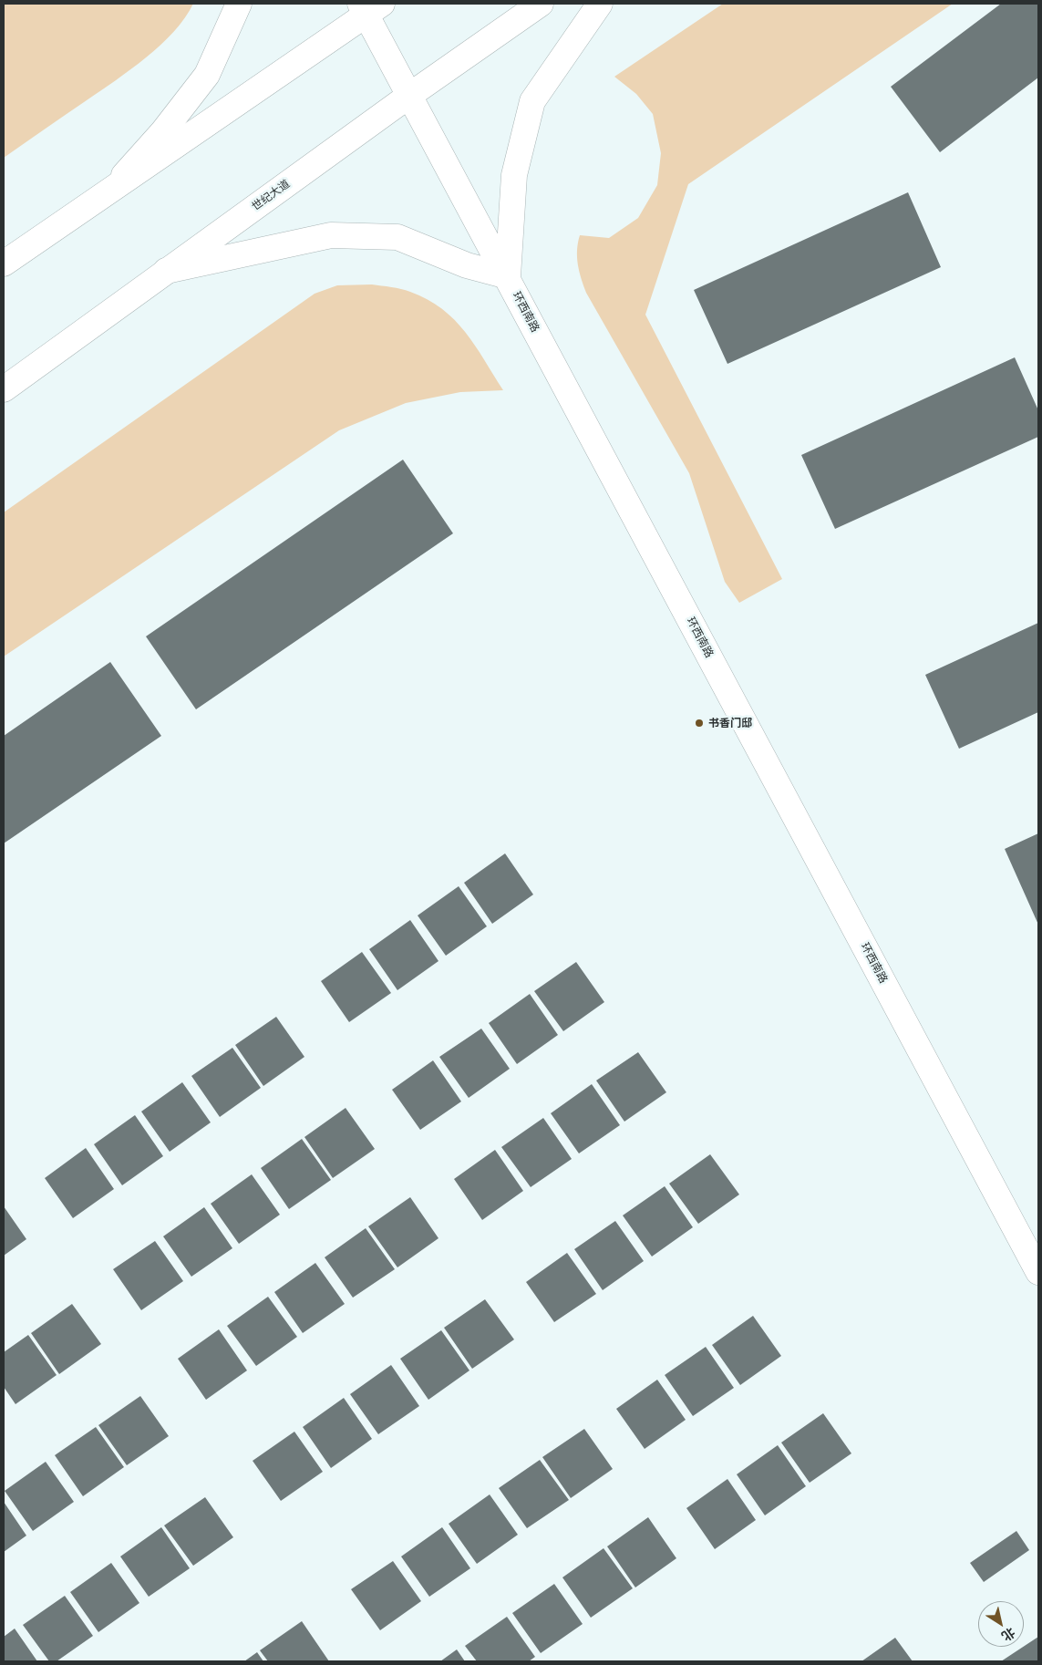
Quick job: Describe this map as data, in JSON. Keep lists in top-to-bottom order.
{
  "streets": {
    "street": ["世纪大道", "环西南路"]
  },
  "crossings": [
    ["世纪大道", "环西南路"]
  ],
  "places": ["书香门邸"],
  "north": "bottom right"
}
